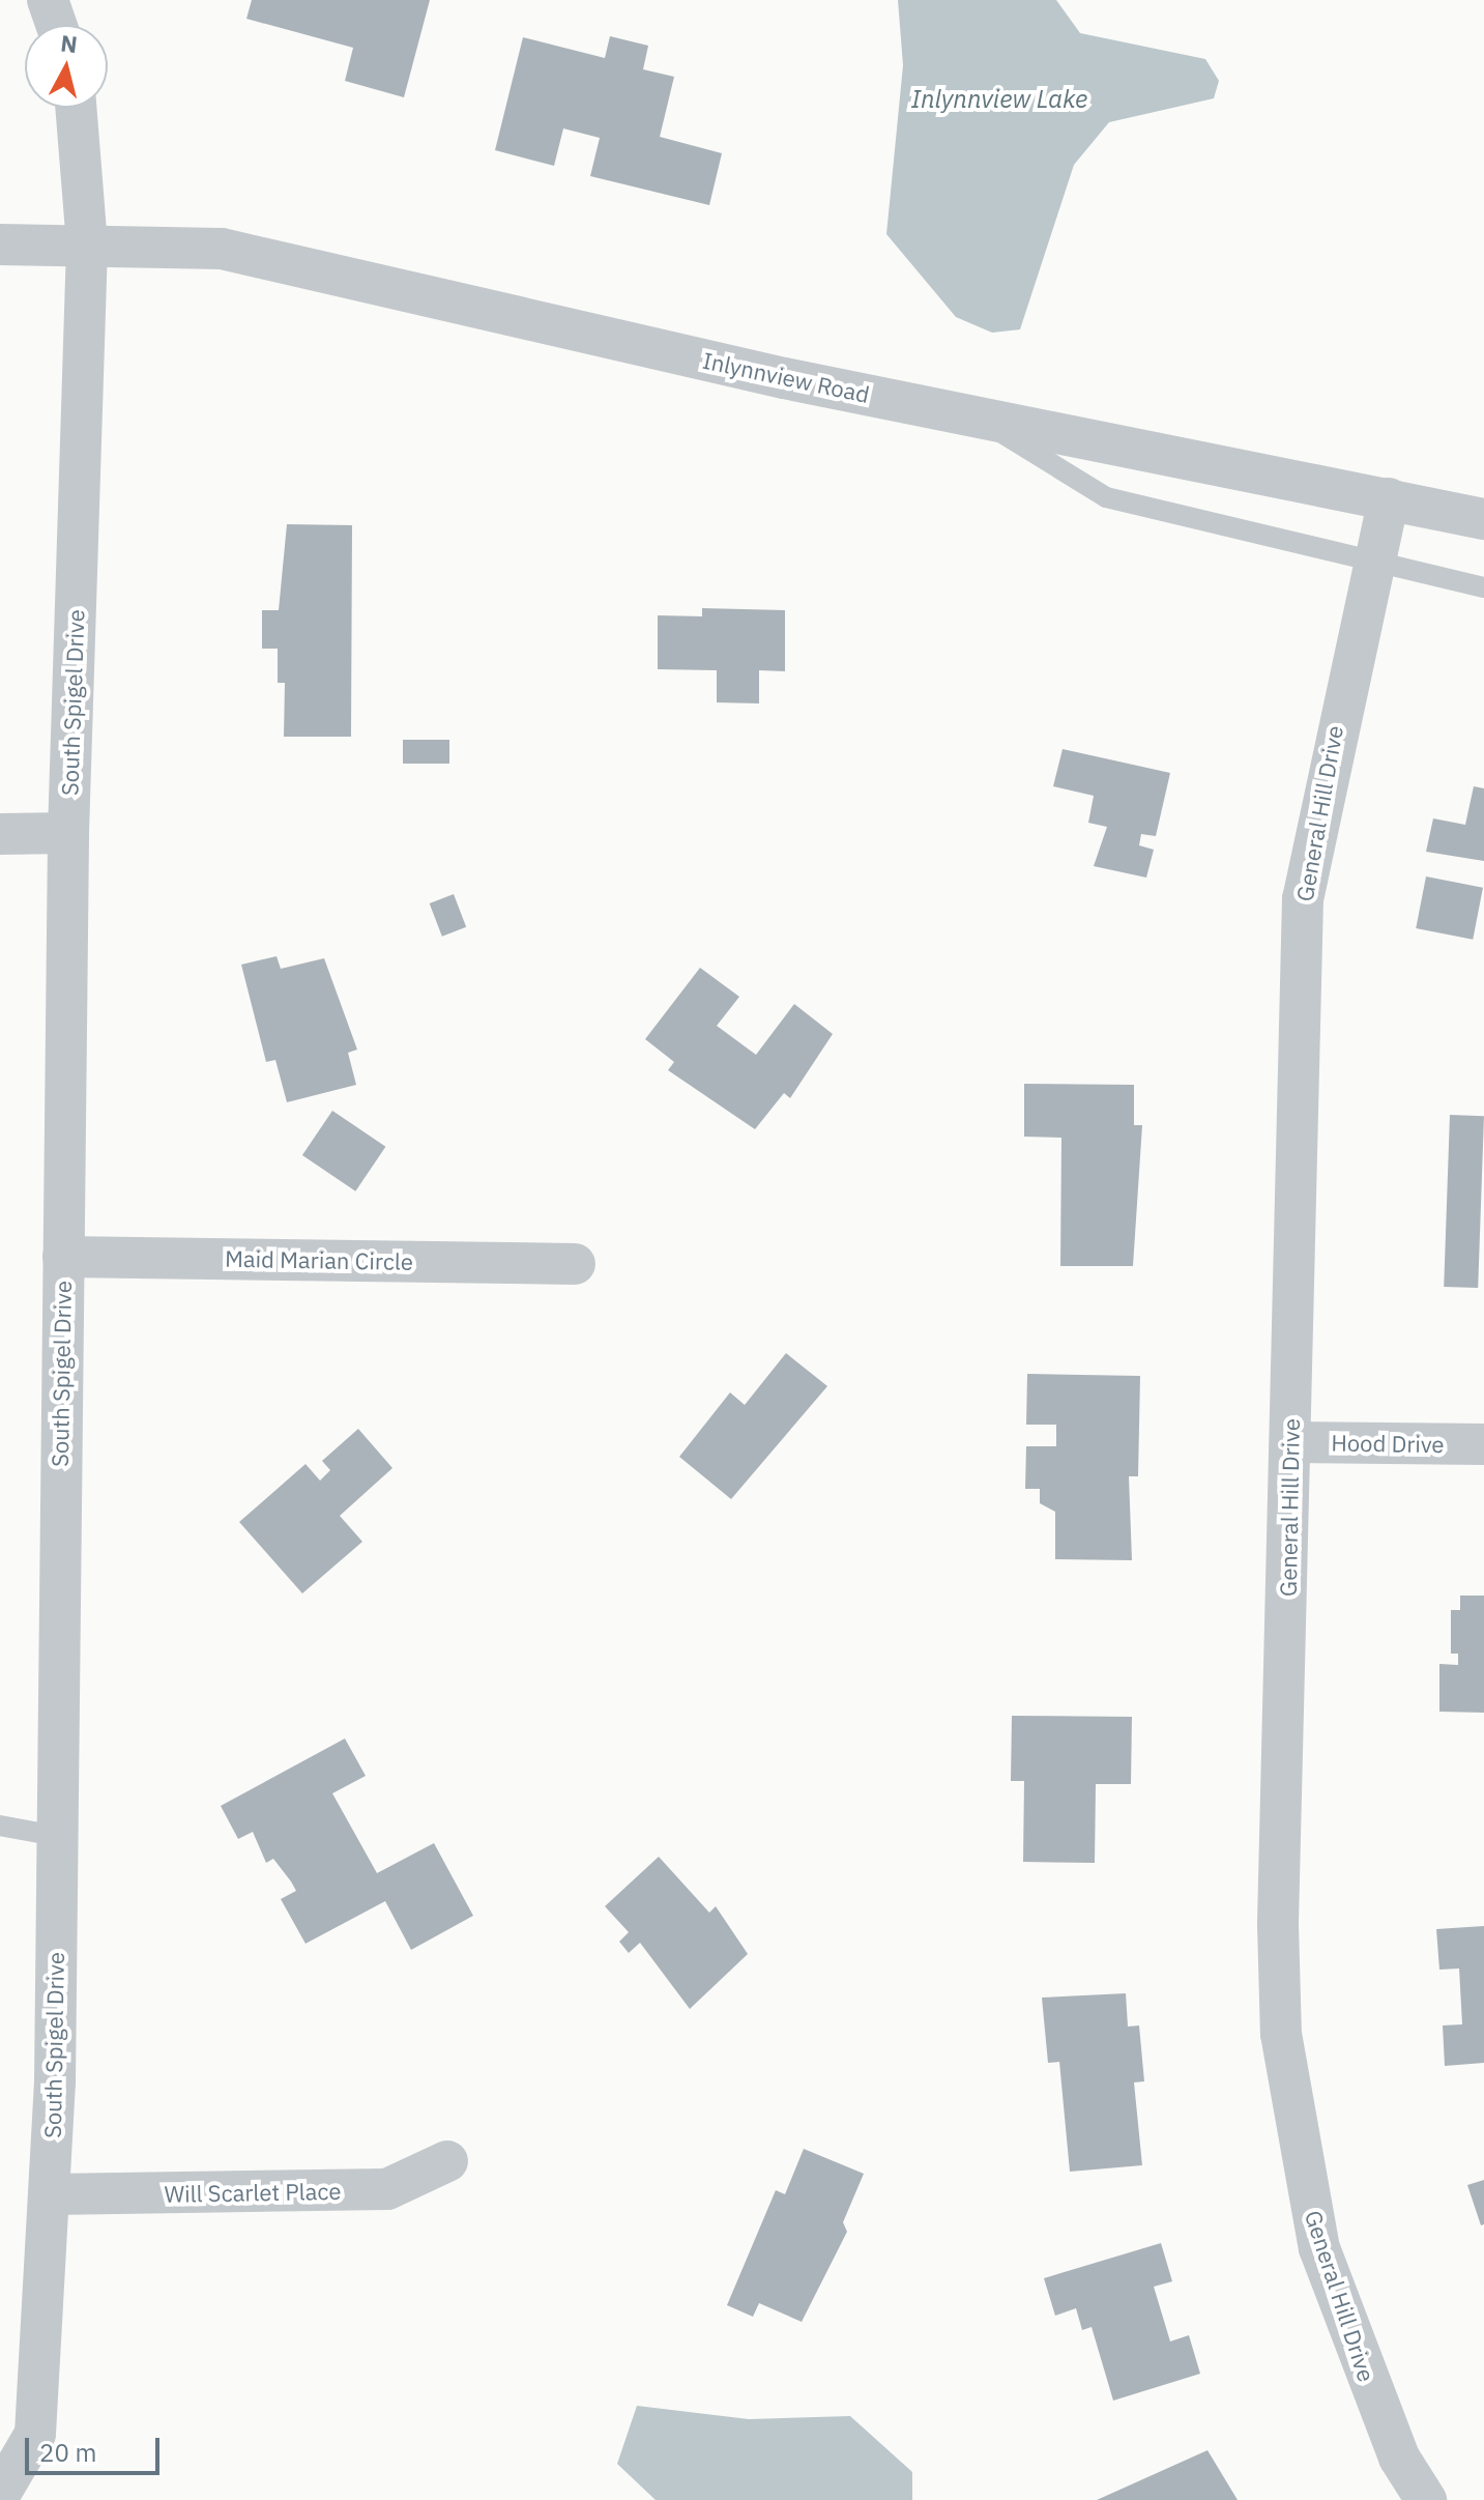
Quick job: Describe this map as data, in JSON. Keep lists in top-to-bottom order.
{
  "streets": {
    "street": [
      "Inlynnview Road",
      "South Spigel Drive",
      "General Hill Drive",
      "Maid Marian Circle",
      "Hood Drive",
      "Will Scarlet Place"
    ]
  },
  "crossings": [
    ["Inlynnview Road", "South Spigel Drive"],
    ["Inlynnview Road", "General Hill Drive"],
    ["South Spigel Drive", "Maid Marian Circle"],
    ["South Spigel Drive", "Will Scarlet Place"],
    ["General Hill Drive", "Hood Drive"]
  ],
  "water": ["Inlynnview Lake"],
  "scale_bar": "20 m",
  "north": "top"
}
